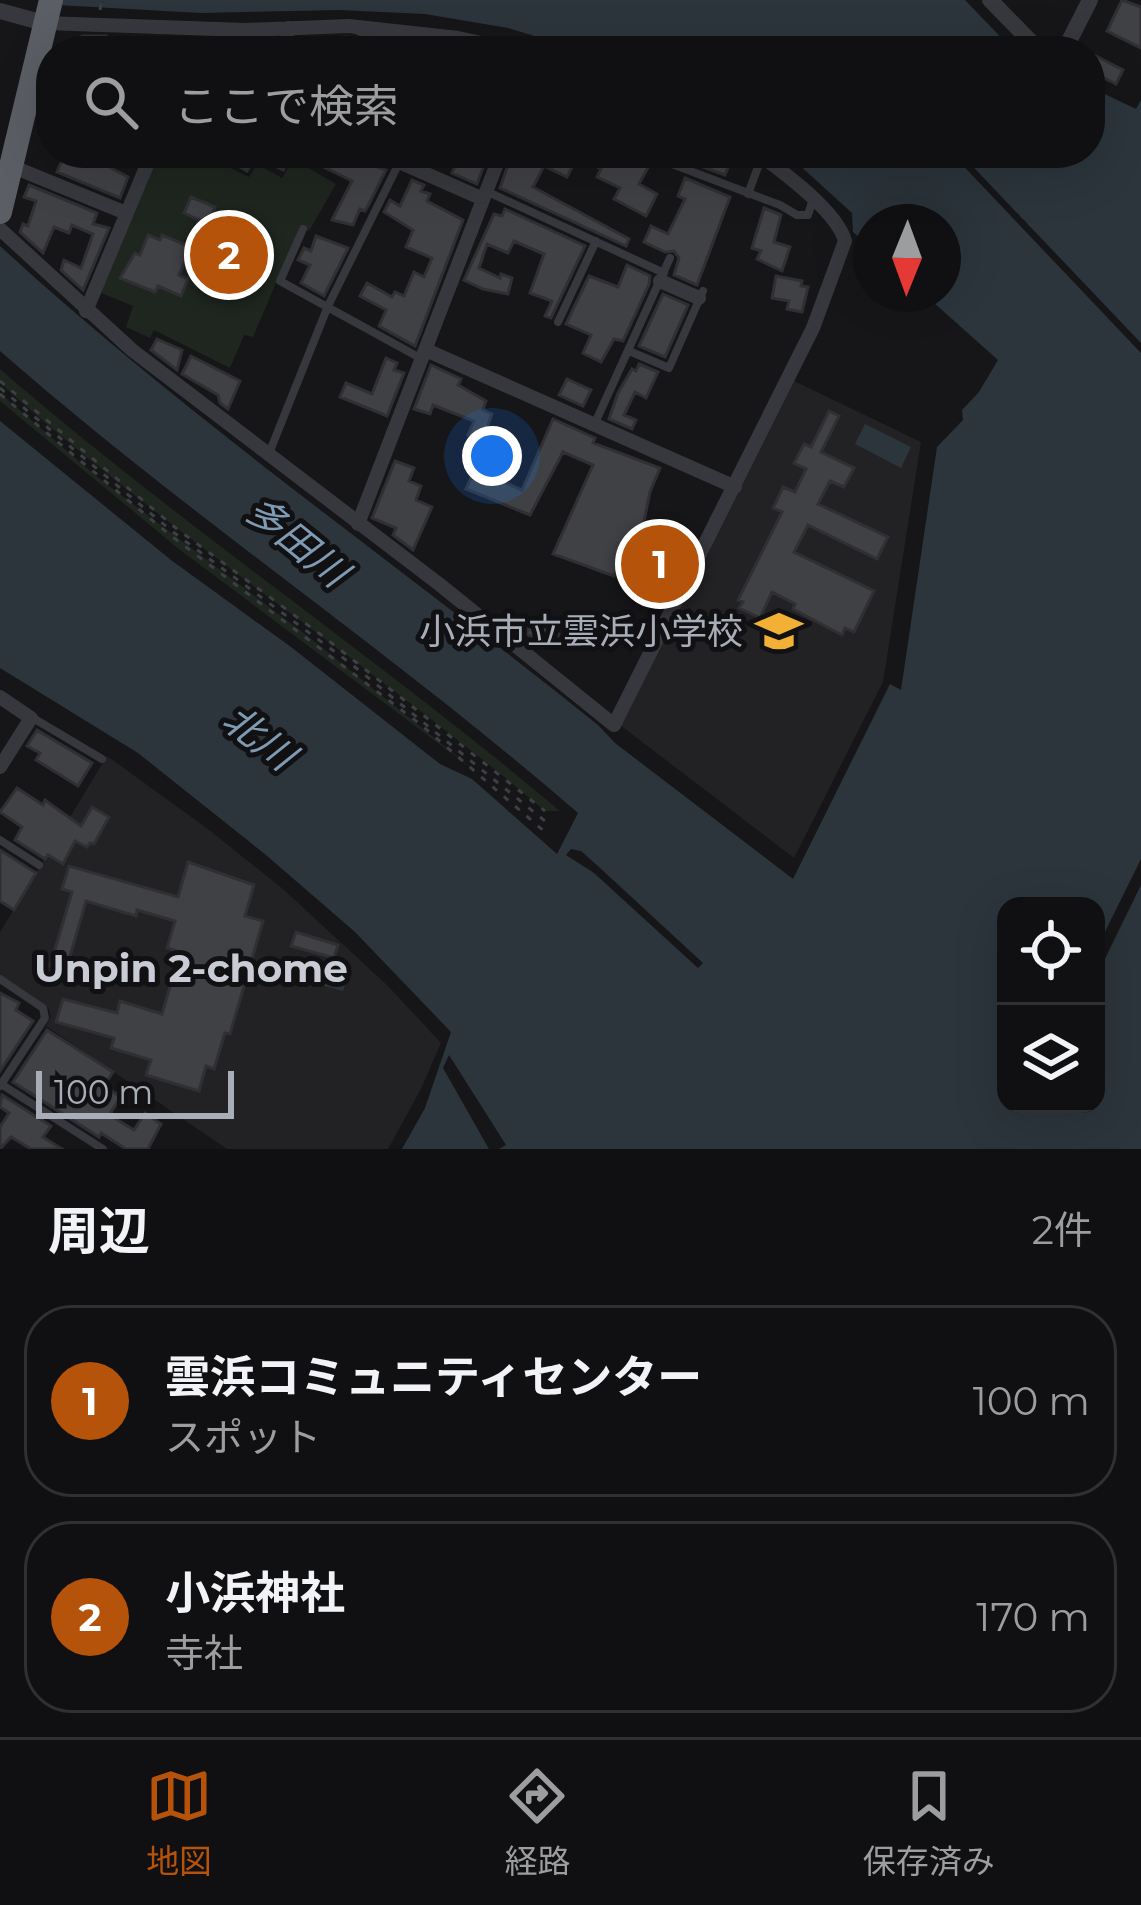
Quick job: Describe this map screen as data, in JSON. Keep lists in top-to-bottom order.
{
  "districts": ["Unpin 2-chome"],
  "water": ["多田川", "北川"],
  "places": {
    "school or university": ["小浜市立雲浜小学校"]
  },
  "scale_bar": "100 m",
  "north": "bottom",
  "page": {
    "search": "ここで検索",
    "pins": ["2", "1"],
    "scale": "100 m",
    "heading": ["周辺", "2件"],
    "list": [
      {
        "mark": "1",
        "name": "雲浜コミュニティセンター",
        "note": "スポット",
        "value": "100 m"
      },
      {
        "mark": "2",
        "name": "小浜神社",
        "note": "寺社",
        "value": "170 m"
      }
    ],
    "nav": ["地図", "経路", "保存済み"]
  }
}
